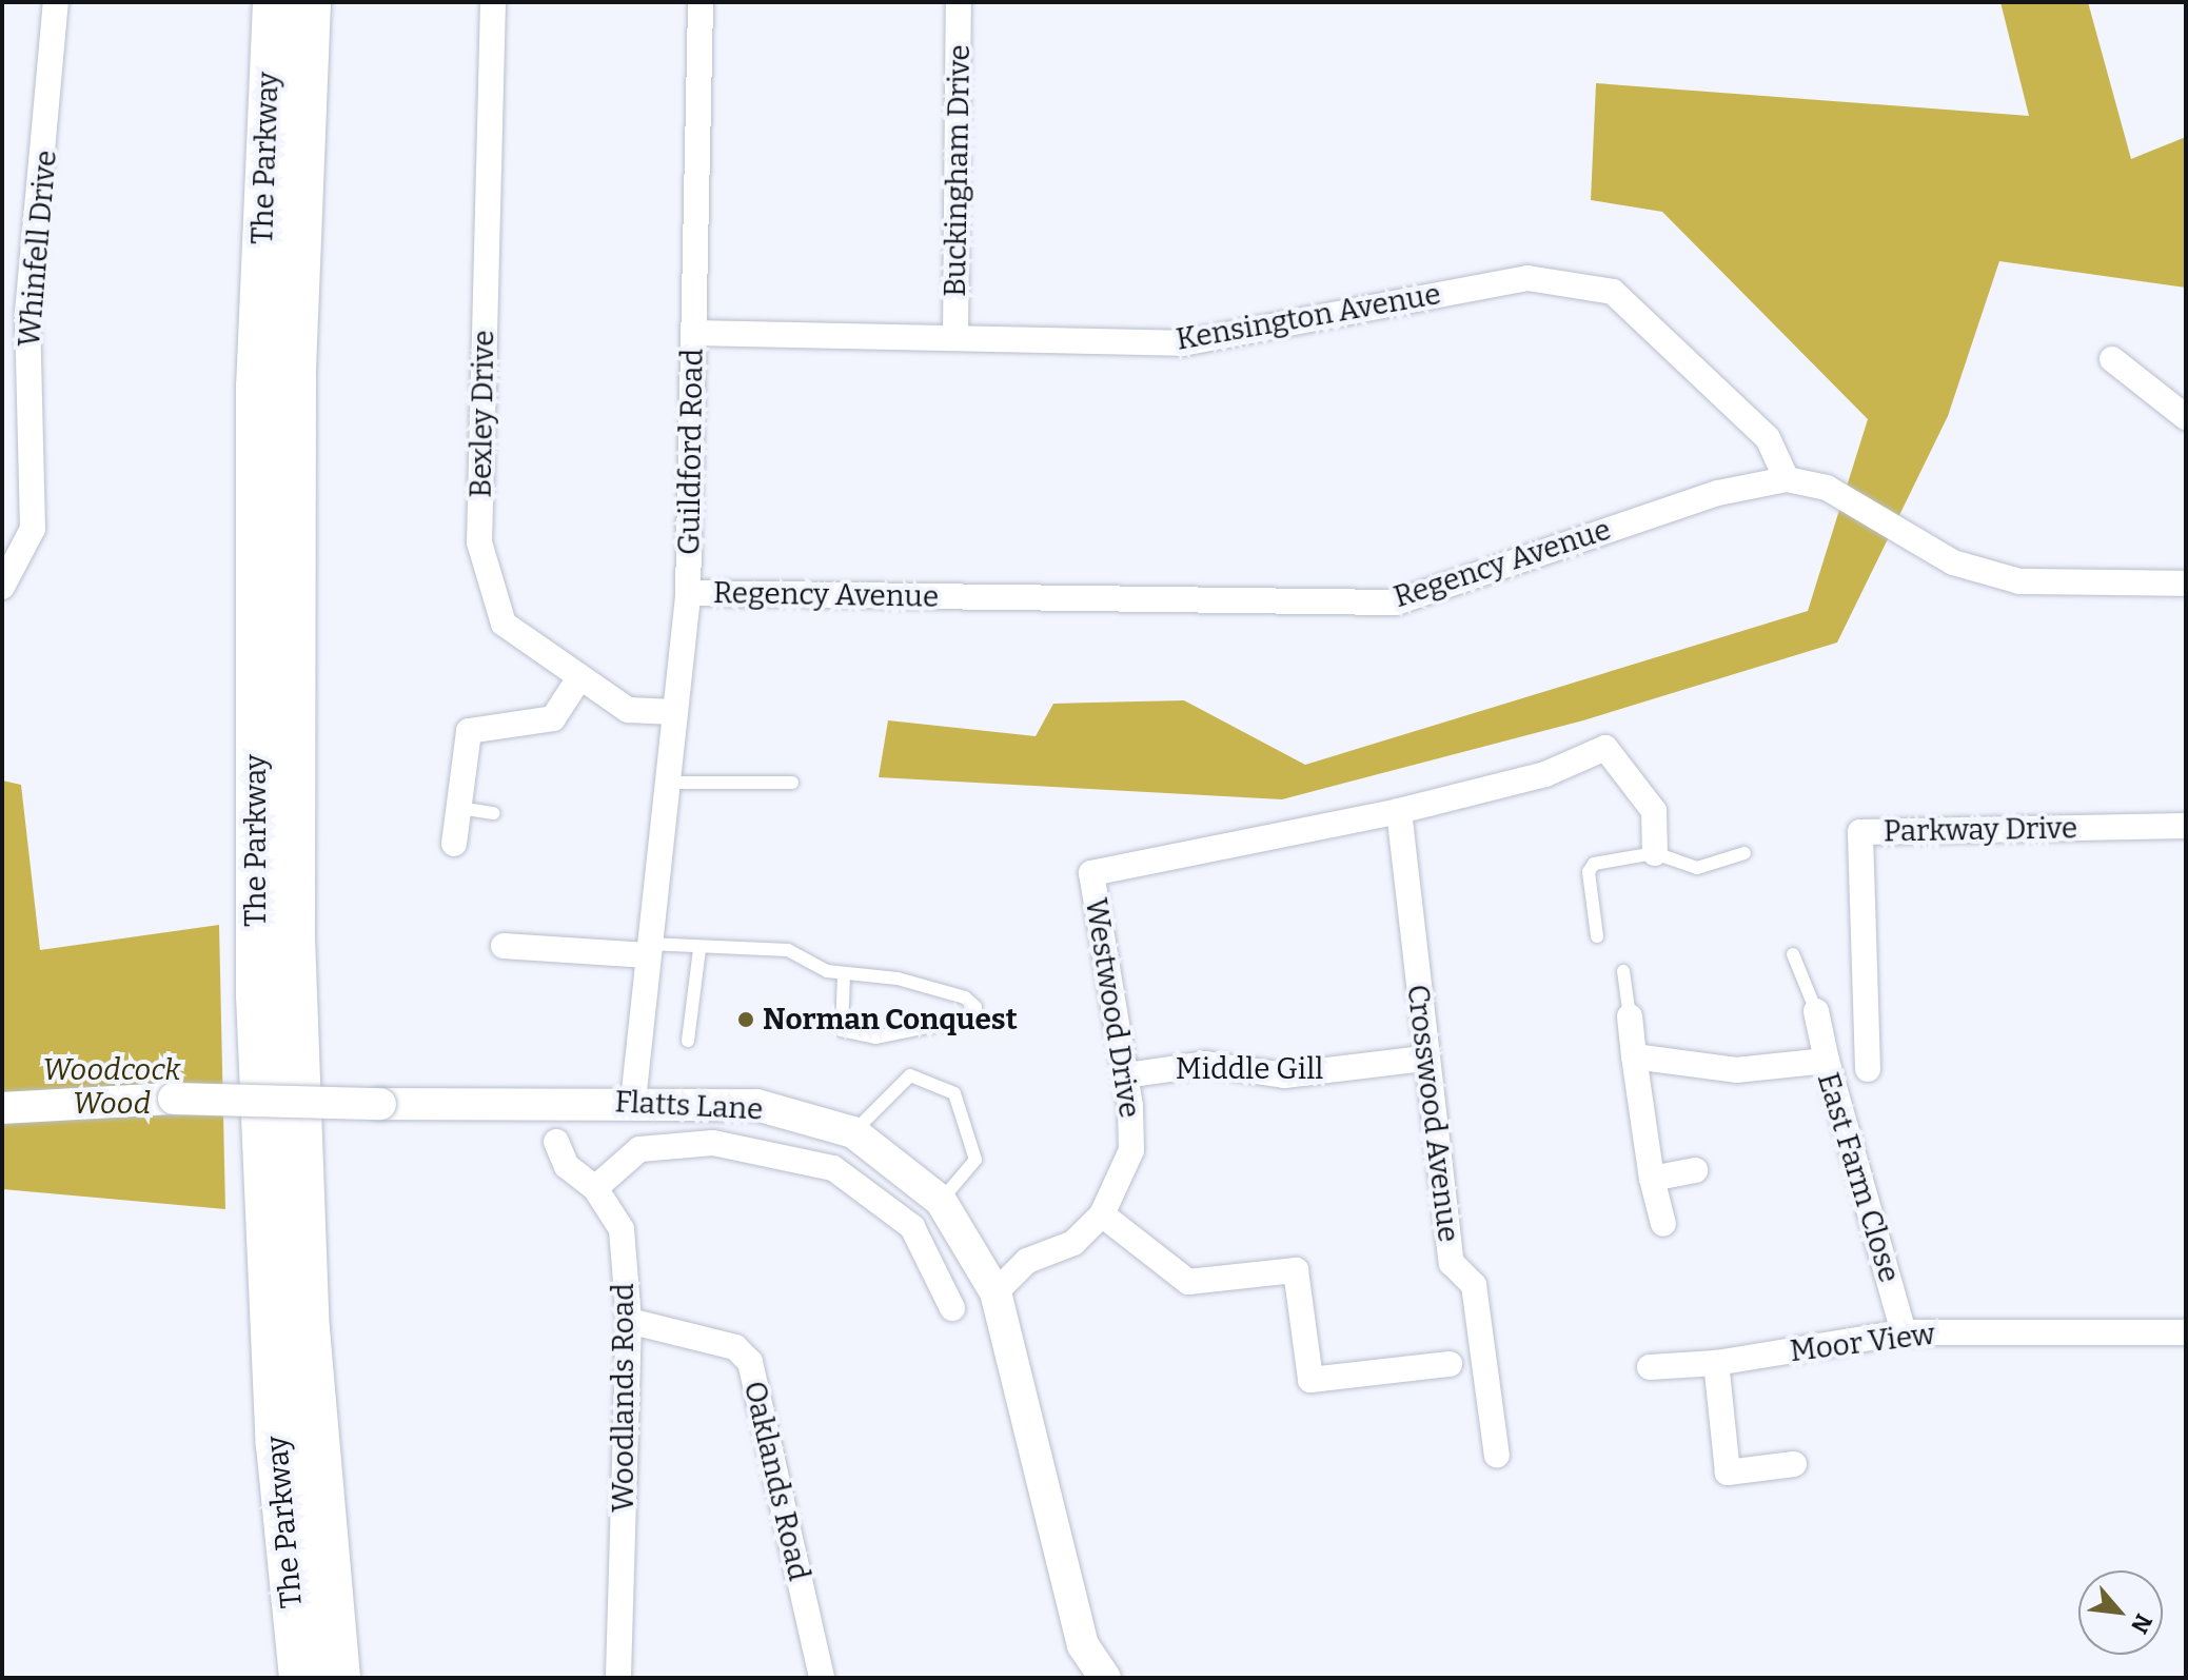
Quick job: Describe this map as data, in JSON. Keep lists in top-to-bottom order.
{
  "streets": {
    "highway": ["The Parkway"],
    "street": [
      "Buckingham Drive",
      "Whinfell Drive",
      "Kensington Avenue",
      "Bexley Drive",
      "Guildford Road",
      "Regency Avenue",
      "Parkway Drive",
      "Westwood Drive",
      "Middle Gill",
      "Flatts Lane",
      "Crosswood Avenue",
      "East Farm Close",
      "Moor View",
      "Woodlands Road",
      "Oaklands Road"
    ]
  },
  "crossings": [
    ["Buckingham Drive", "Kensington Avenue"],
    ["Kensington Avenue", "Guildford Road"],
    ["Kensington Avenue", "Regency Avenue"],
    ["Bexley Drive", "Guildford Road"],
    ["Guildford Road", "Regency Avenue"],
    ["Guildford Road", "Flatts Lane"],
    ["Westwood Drive", "Middle Gill"],
    ["Westwood Drive", "Flatts Lane"],
    ["Westwood Drive", "Crosswood Avenue"],
    ["Middle Gill", "Crosswood Avenue"],
    ["East Farm Close", "Moor View"],
    ["Woodlands Road", "Oaklands Road"]
  ],
  "parks": ["Woodcock Wood"],
  "places": ["Norman Conquest"],
  "north": "bottom right"
}
